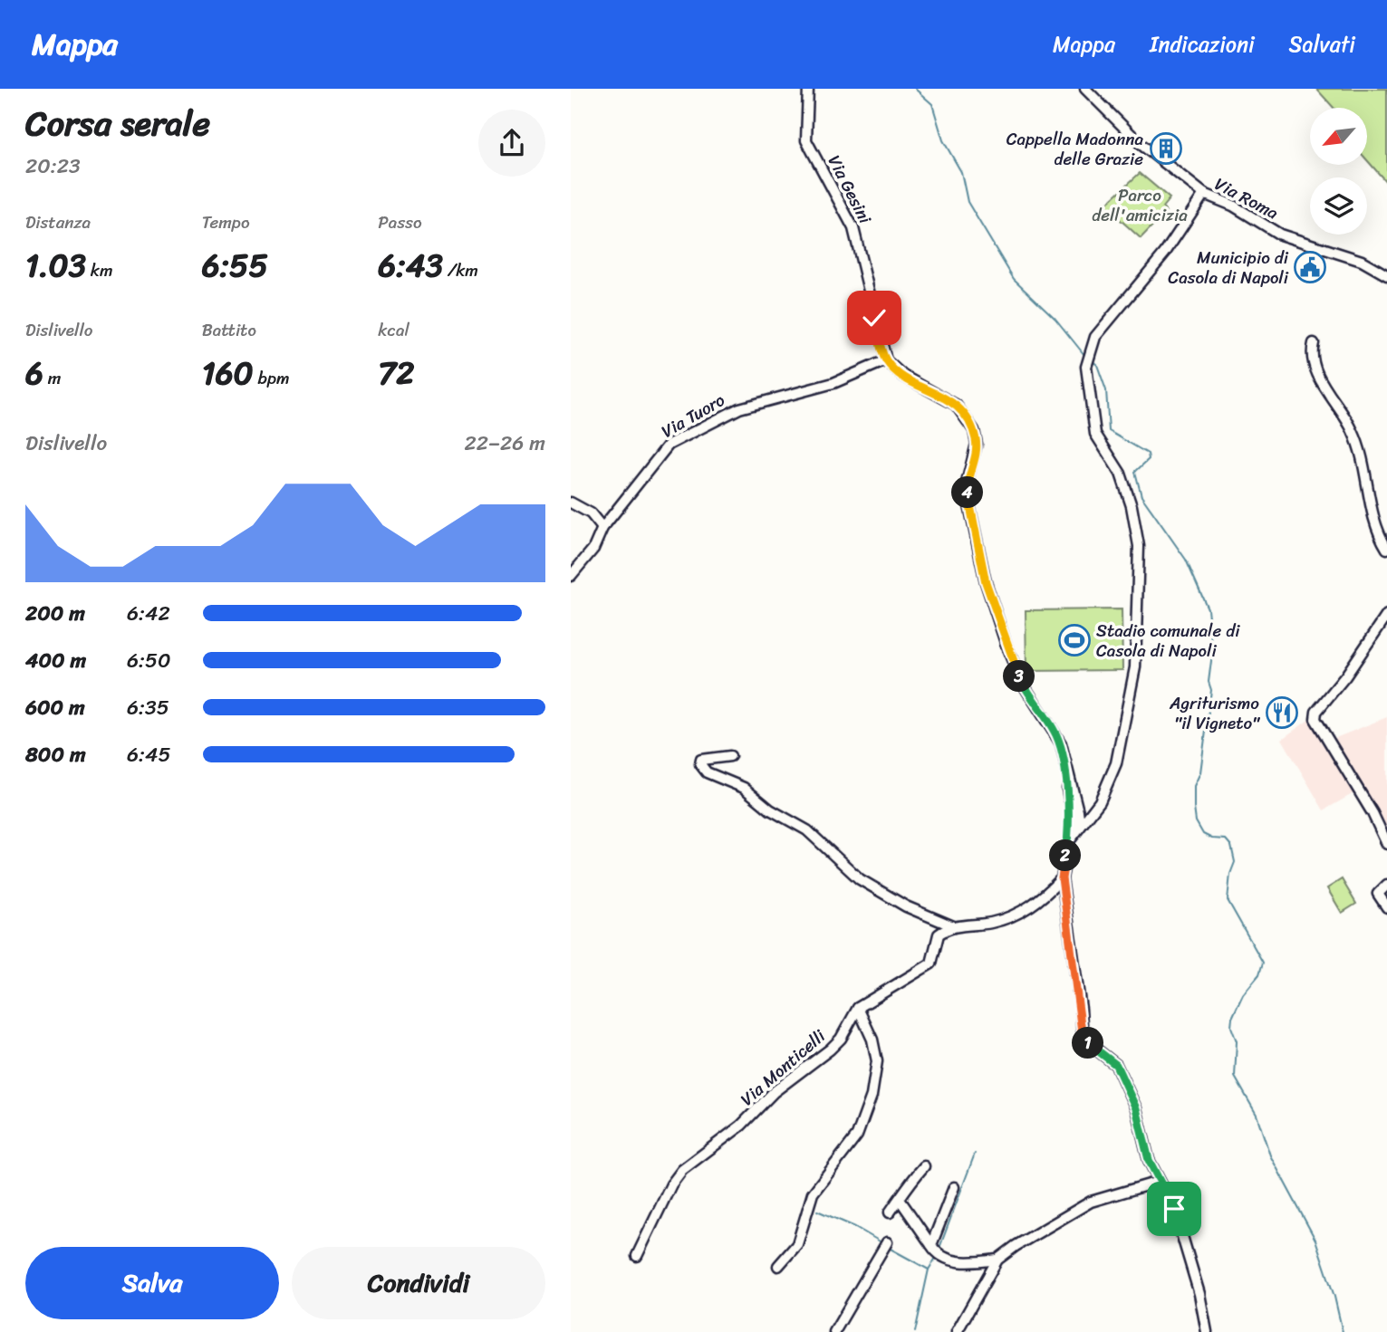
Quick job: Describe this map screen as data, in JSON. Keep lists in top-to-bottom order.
{
  "streets": {
    "street": [
      "Via Gesini",
      "Via Roma",
      "Via Tuoro",
      "Via Monticelli"
    ]
  },
  "crossings": [
    ["Via Gesini", "Via Tuoro"]
  ],
  "parks": ["Parco dell'amicizia"],
  "places": {
    "building": ["Cappella Madonna delle Grazie"],
    "public building": ["Municipio di Casola di Napoli"],
    "sports": ["Stadio comunale di Casola di Napoli"],
    "restaurant": ["Agriturismo \"il Vigneto\""]
  },
  "north": "bottom left",
  "page": {
    "header": "Mappa",
    "nav": ["Mappa", "Indicazioni", "Salvati"],
    "heading": ["Corsa serale", "20:23"],
    "stats": [
      ["Distanza", "1.03 km"],
      ["Tempo", "6:55"],
      ["Passo", "6:43 /km"],
      ["Dislivello", "6 m"],
      ["Battito", "160 bpm"],
      ["kcal", "72"]
    ],
    "chart": ["Dislivello", "22–26 m"],
    "pins": [
      "4",
      "3",
      "2",
      "1"
    ],
    "list": [
      {
        "name": "200 m",
        "note": "6:42"
      },
      {
        "name": "400 m",
        "note": "6:50"
      },
      {
        "name": "600 m",
        "note": "6:35"
      },
      {
        "name": "800 m",
        "note": "6:45"
      }
    ],
    "buttons": ["Salva", "Condividi"]
  }
}
